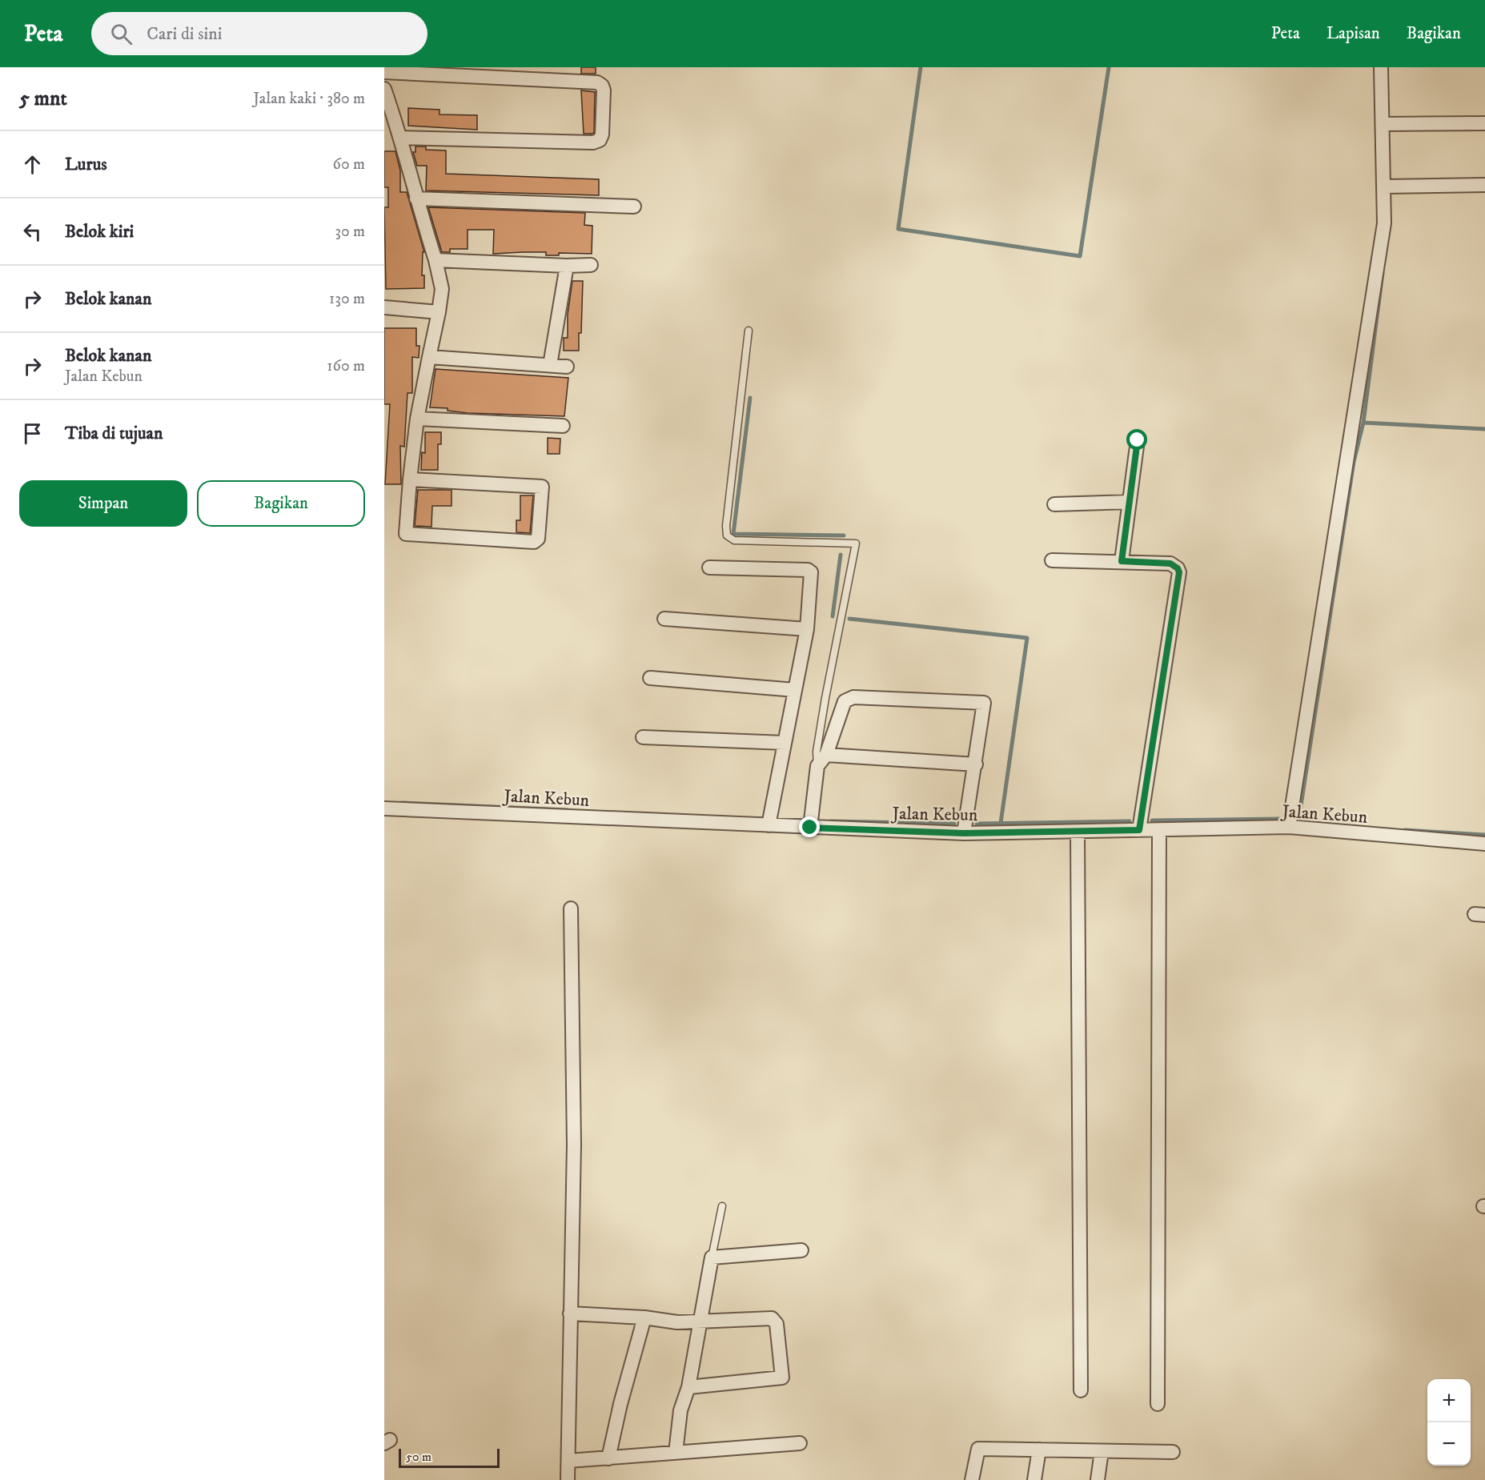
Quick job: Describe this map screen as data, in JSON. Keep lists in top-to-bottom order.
{
  "streets": {
    "street": ["Jalan Kebun"]
  },
  "scale_bar": "50 m",
  "page": {
    "header": "Peta",
    "search": "Cari di sini",
    "nav": ["Peta", "Lapisan", "Bagikan"],
    "heading": ["5 mnt", "Jalan kaki · 380 m"],
    "list": [
      ["Lurus", "60 m"],
      ["Belok kiri", "30 m"],
      ["Belok kanan", "130 m"],
      ["Belok kanan", "Jalan Kebun", "160 m"],
      "Tiba di tujuan"
    ],
    "buttons": ["Simpan", "Bagikan"],
    "map_buttons": ["+", "−"],
    "scale": "50 m"
  }
}
